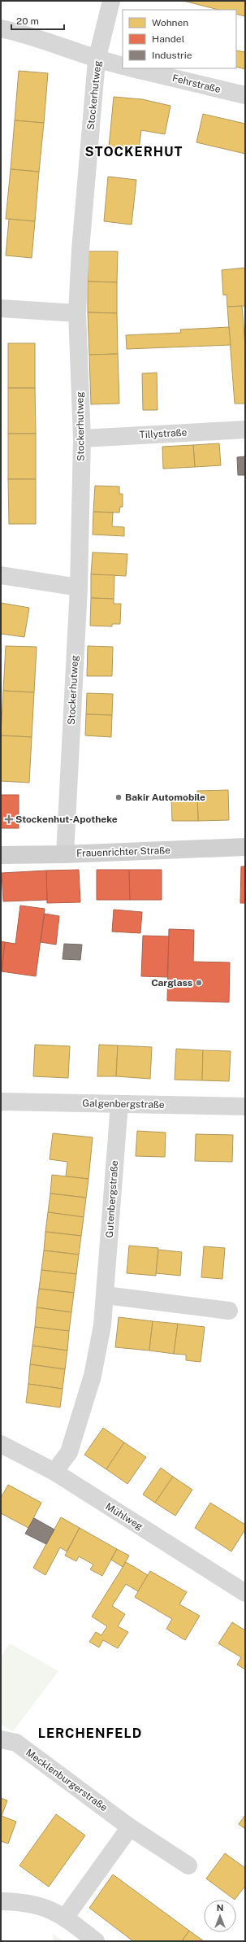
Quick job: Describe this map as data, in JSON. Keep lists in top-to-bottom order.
{
  "streets": {
    "main road": ["Frauenrichter Straße"],
    "street": [
      "Fehrstraße",
      "Stockerhutweg",
      "Tillystraße",
      "Galgenbergstraße",
      "Gutenbergstraße",
      "Mühlweg",
      "Mecklenburgerstraße"
    ]
  },
  "crossings": [
    ["Stockerhutweg", "Tillystraße"],
    ["Stockerhutweg", "Frauenrichter Straße"],
    ["Galgenbergstraße", "Gutenbergstraße"],
    ["Gutenbergstraße", "Mühlweg"]
  ],
  "districts": ["STOCKERHUT", "LERCHENFELD"],
  "places": {
    "other": ["Bakir Automobile", "Carglass"],
    "health": ["Stockenhut-Apotheke"]
  },
  "legend": ["Wohnen", "Handel", "Industrie"],
  "scale_bar": "20 m",
  "north": "top"
}
